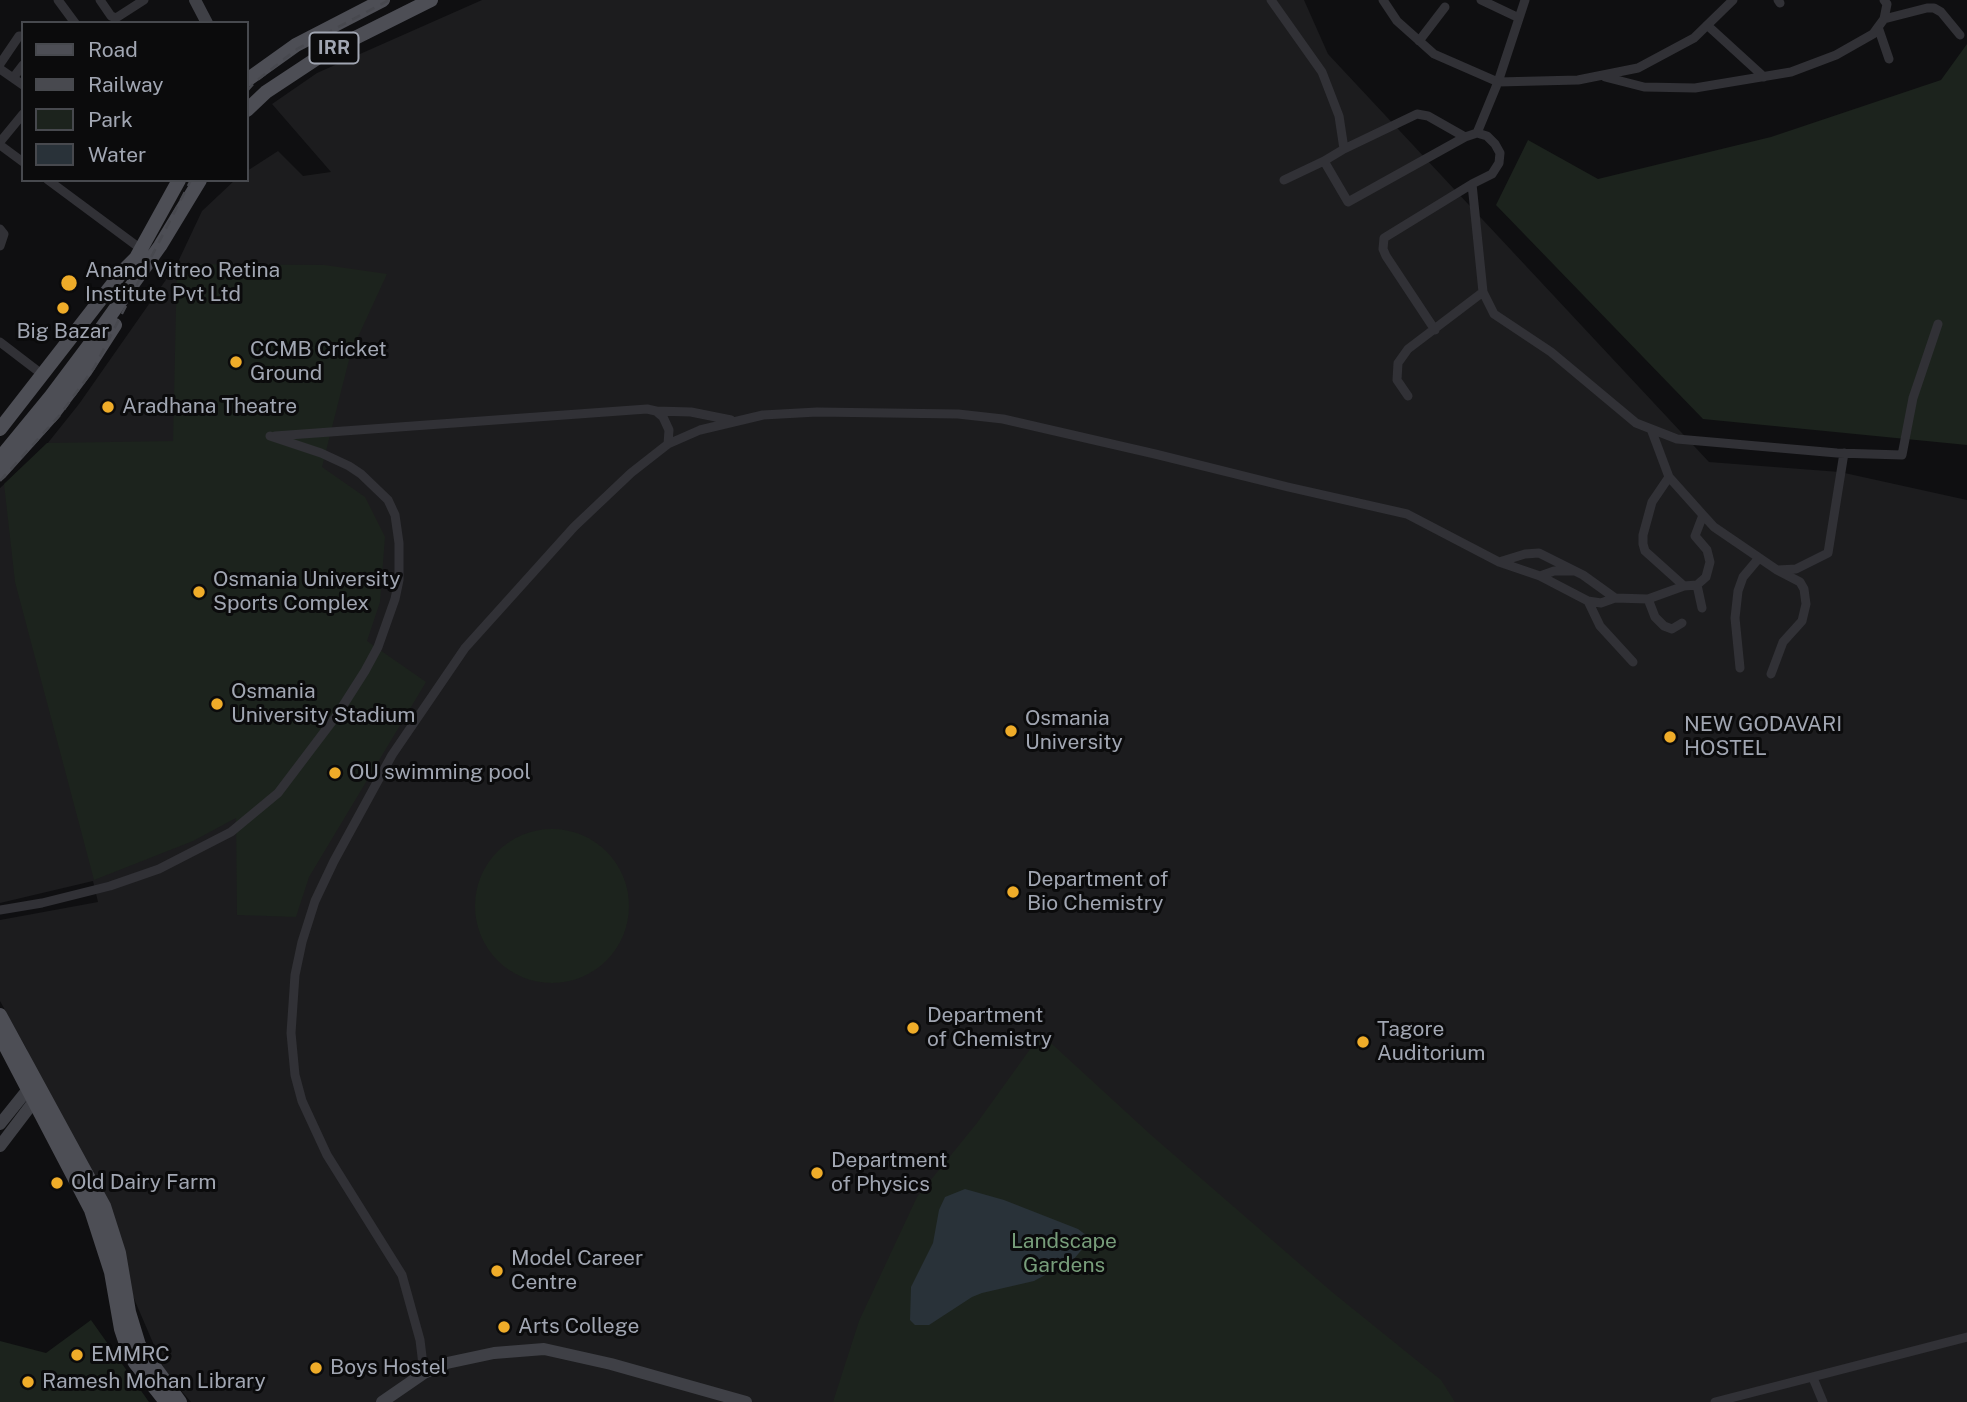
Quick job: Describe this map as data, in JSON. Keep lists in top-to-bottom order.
{
  "streets": {
    "main road": ["IRR"]
  },
  "parks": ["Landscape Gardens"],
  "places": [
    "Anand Vitreo Retina Institute Pvt Ltd",
    "Big Bazar",
    "CCMB Cricket Ground",
    "Aradhana Theatre",
    "Osmania University Sports Complex",
    "Osmania University Stadium",
    "Osmania University",
    "NEW GODAVARI HOSTEL",
    "OU swimming pool",
    "Department of Bio Chemistry",
    "Department of Chemistry",
    "Tagore Auditorium",
    "Department of Physics",
    "Old Dairy Farm",
    "Model Career Centre",
    "Arts College",
    "EMMRC",
    "Boys Hostel",
    "Ramesh Mohan Library"
  ],
  "legend": [
    "Road",
    "Railway",
    "Park",
    "Water"
  ]
}
